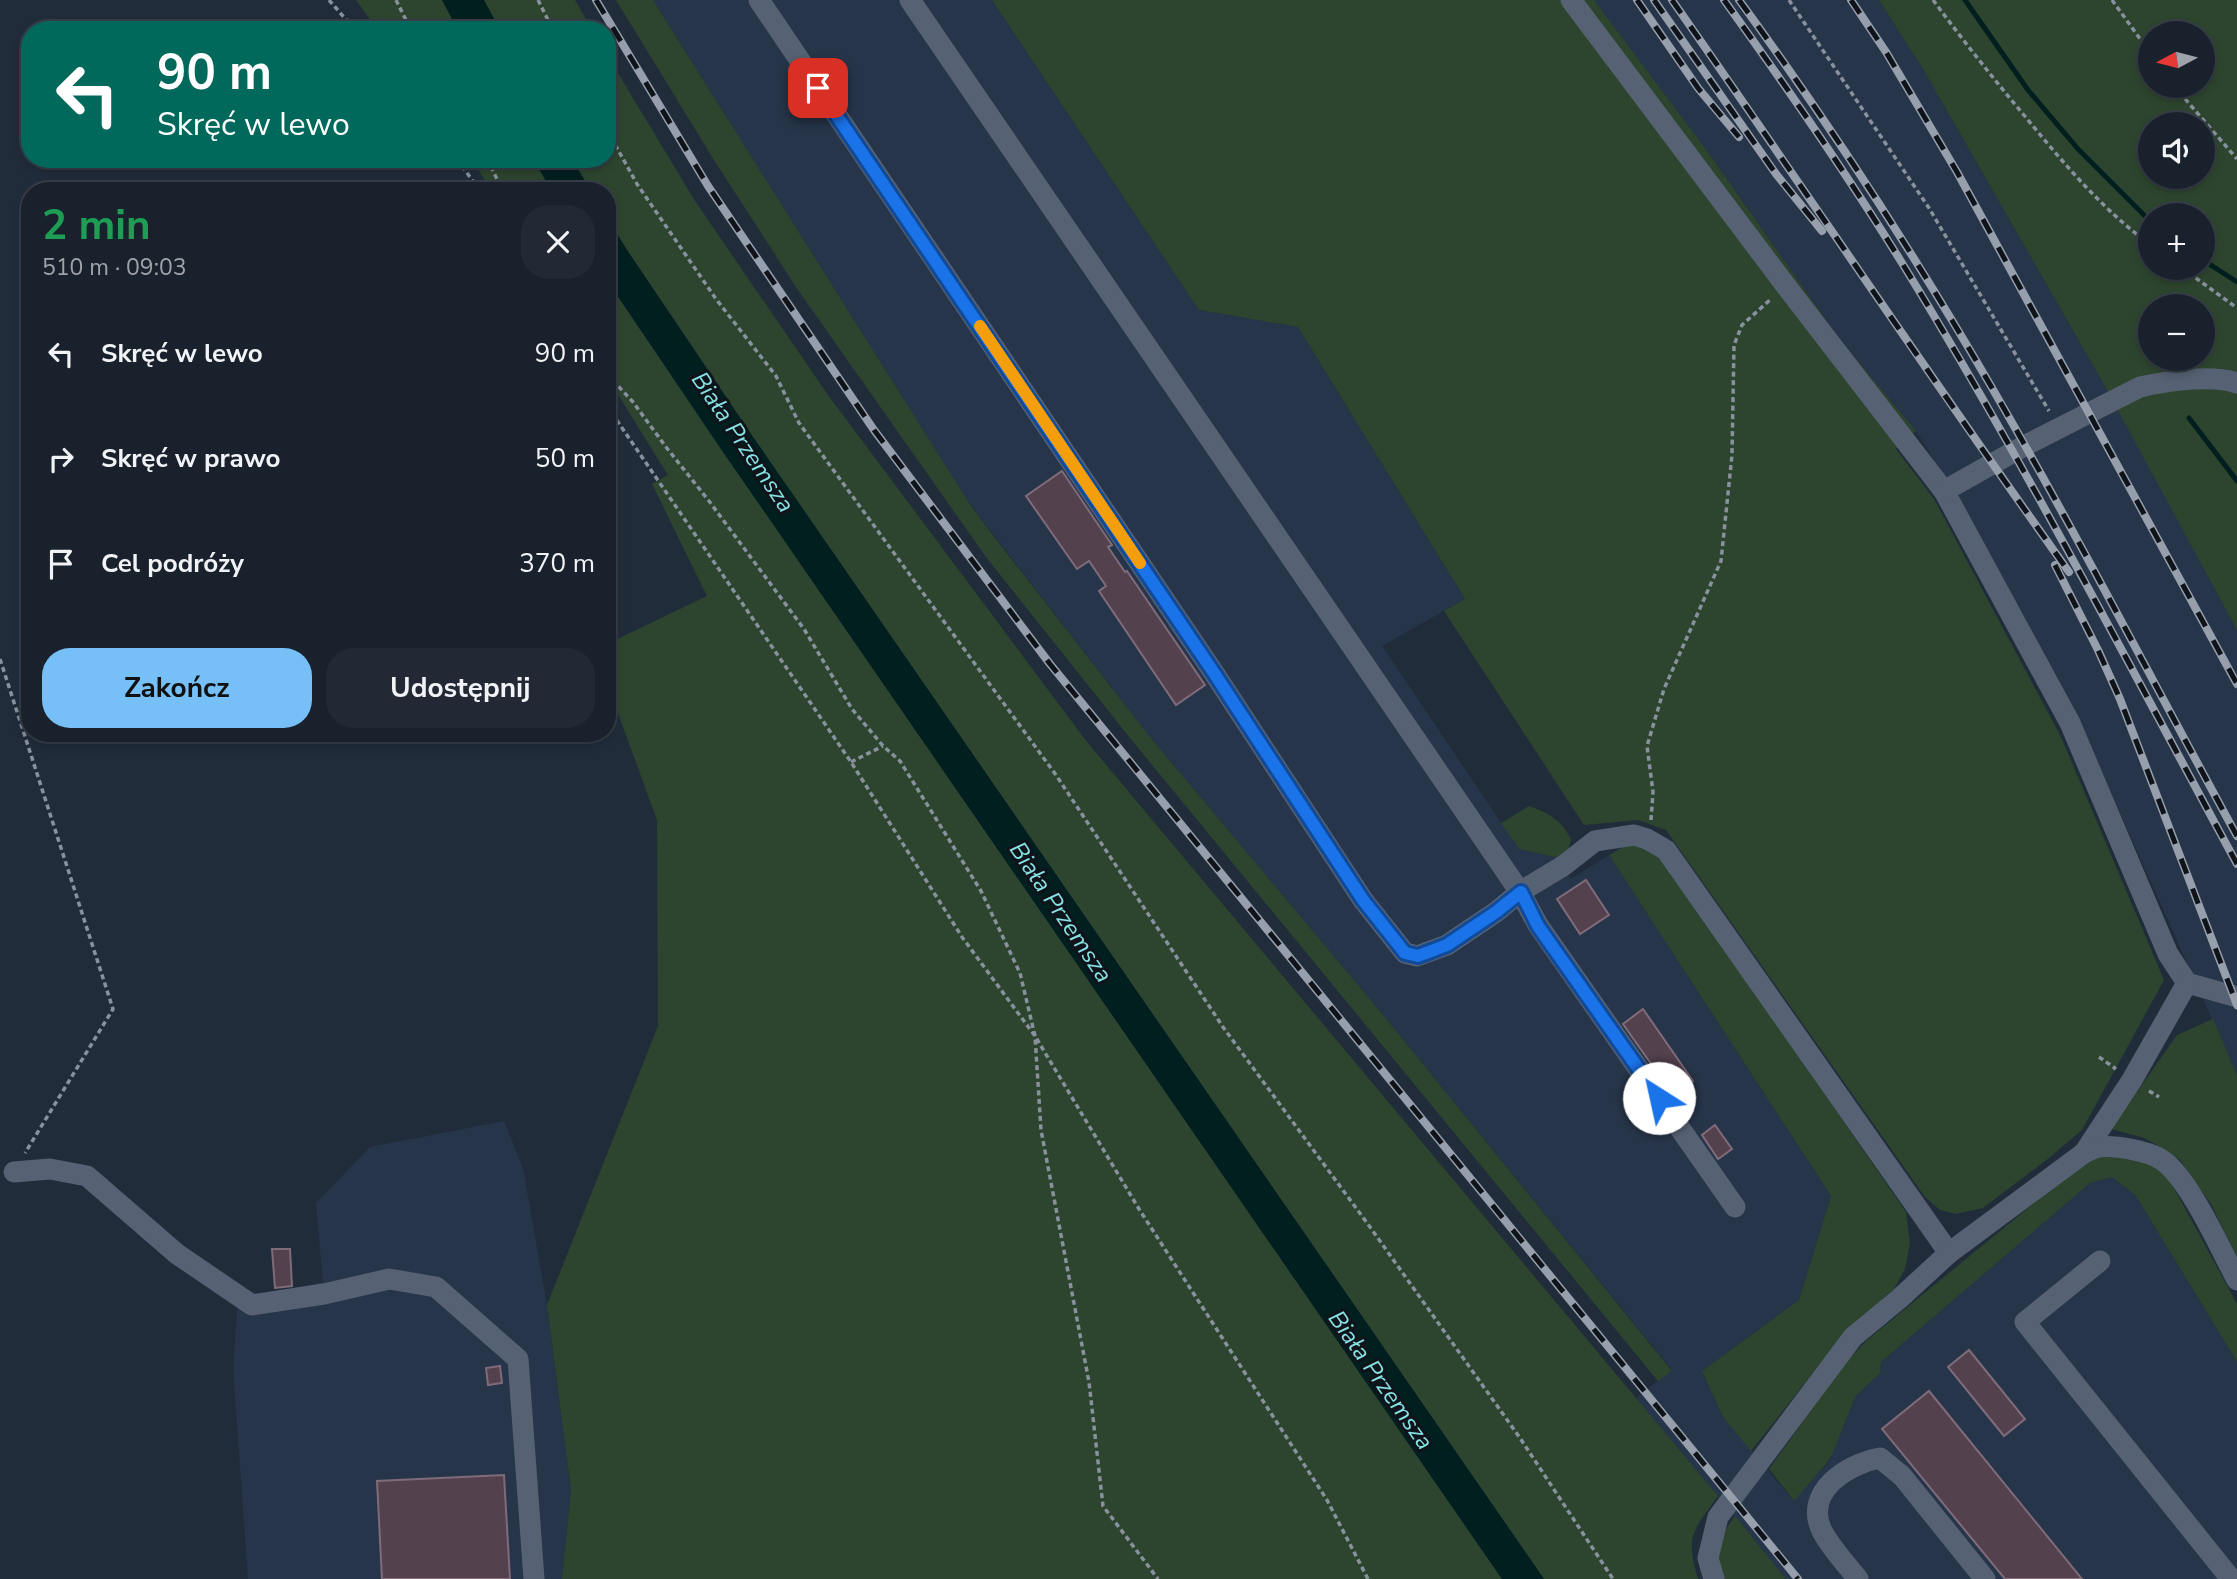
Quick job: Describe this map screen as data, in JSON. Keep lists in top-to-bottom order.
{
  "water": ["Biała Przemsza"],
  "north": "left",
  "page": {
    "map_buttons": ["+", "−"],
    "turn": ["90 m", "Skręć w lewo"],
    "heading": ["2 min", "510 m · 09:03"],
    "list": [
      {
        "name": "Skręć w lewo",
        "value": "90 m"
      },
      {
        "name": "Skręć w prawo",
        "value": "50 m"
      },
      {
        "name": "Cel podróży",
        "value": "370 m"
      }
    ],
    "buttons": ["Zakończ", "Udostępnij"]
  }
}
